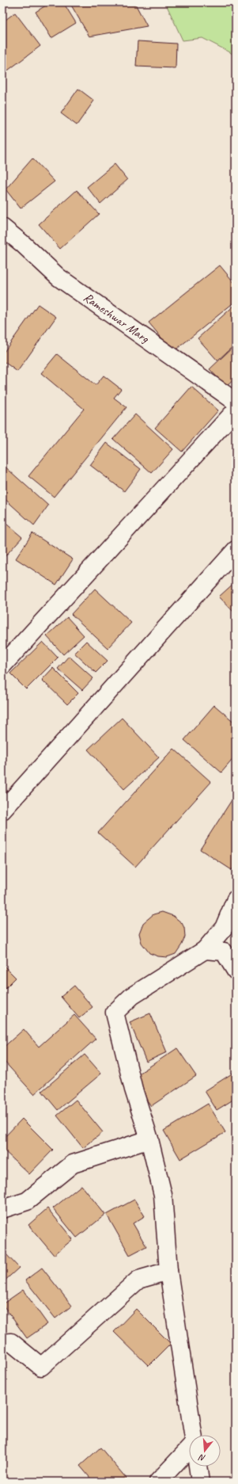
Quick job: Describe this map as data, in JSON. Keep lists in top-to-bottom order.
{
  "streets": {
    "street": ["Rameshwar Marg"]
  },
  "north": "bottom"
}
